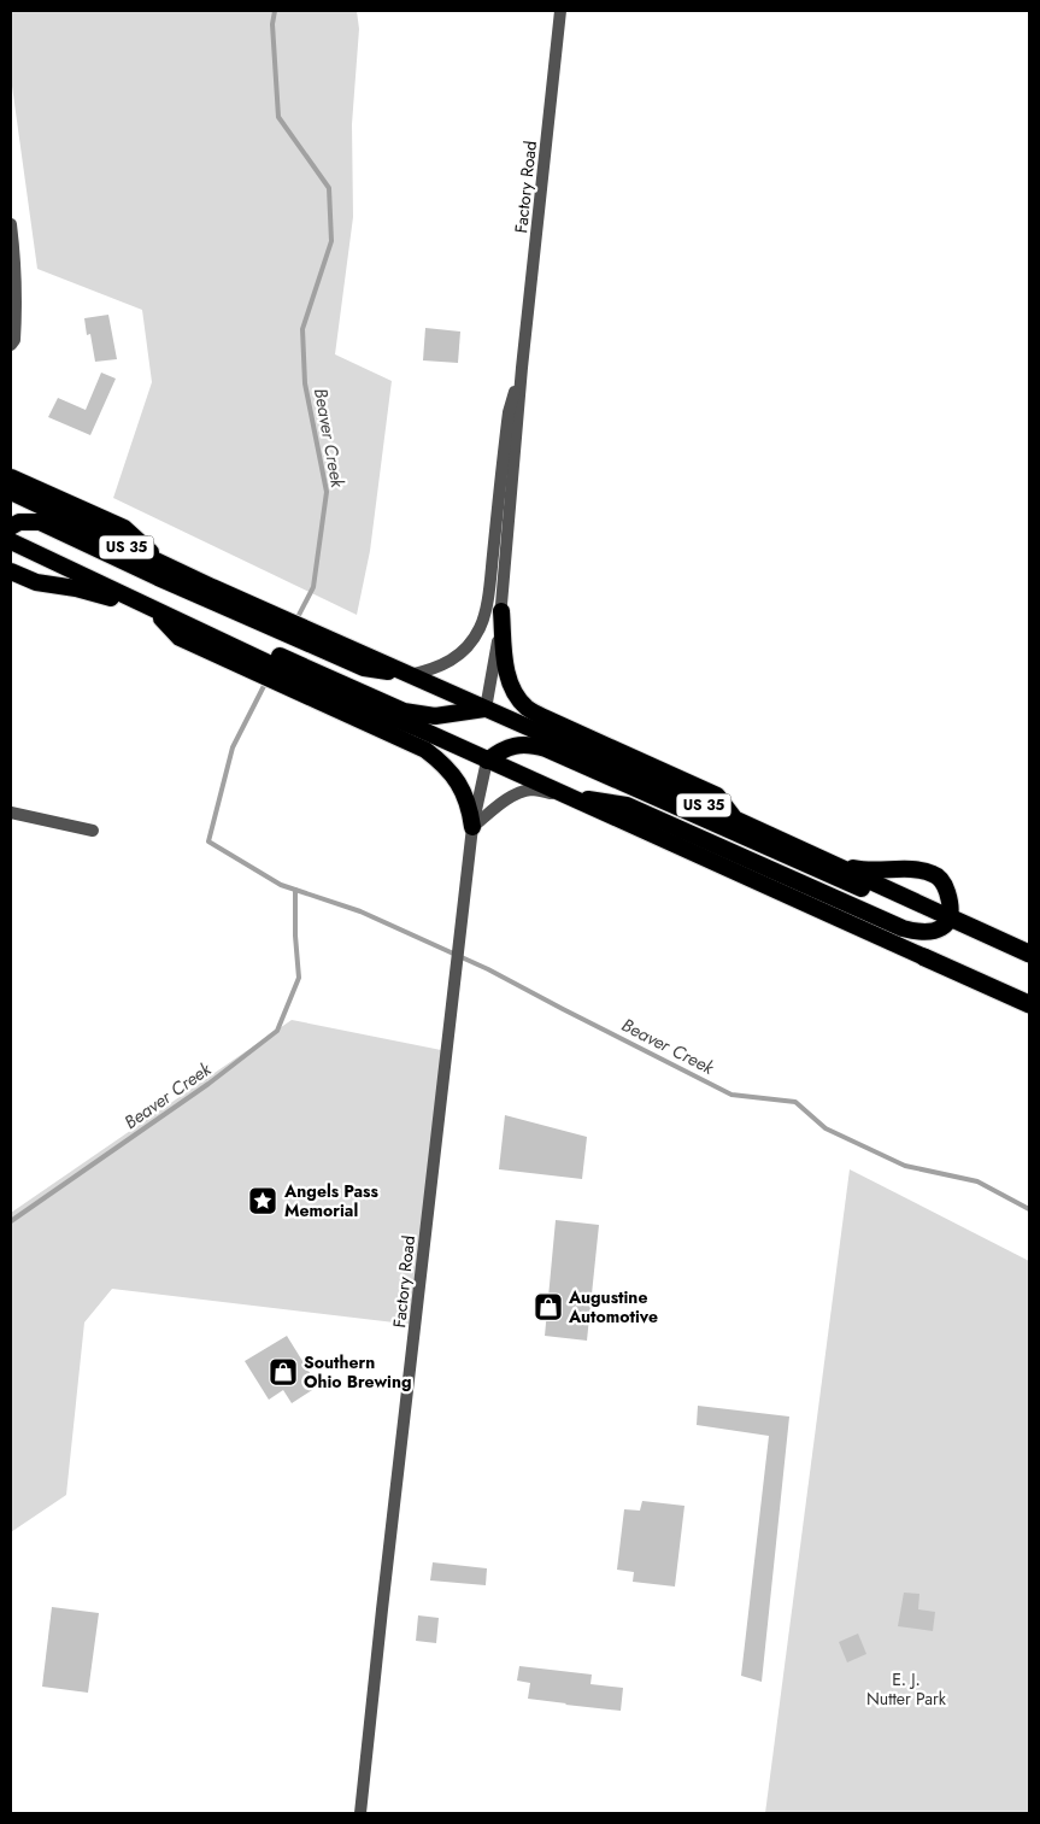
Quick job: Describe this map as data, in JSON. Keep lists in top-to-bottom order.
{
  "streets": {
    "highway": ["US 35"],
    "street": ["Factory Road"]
  },
  "crossings": [
    ["Factory Road", "US 35"]
  ],
  "water": ["Beaver Creek"],
  "parks": ["E. J. Nutter Park"],
  "places": {
    "place": ["Angels Pass Memorial"],
    "shop": ["Augustine Automotive", "Southern Ohio Brewing"]
  }
}
